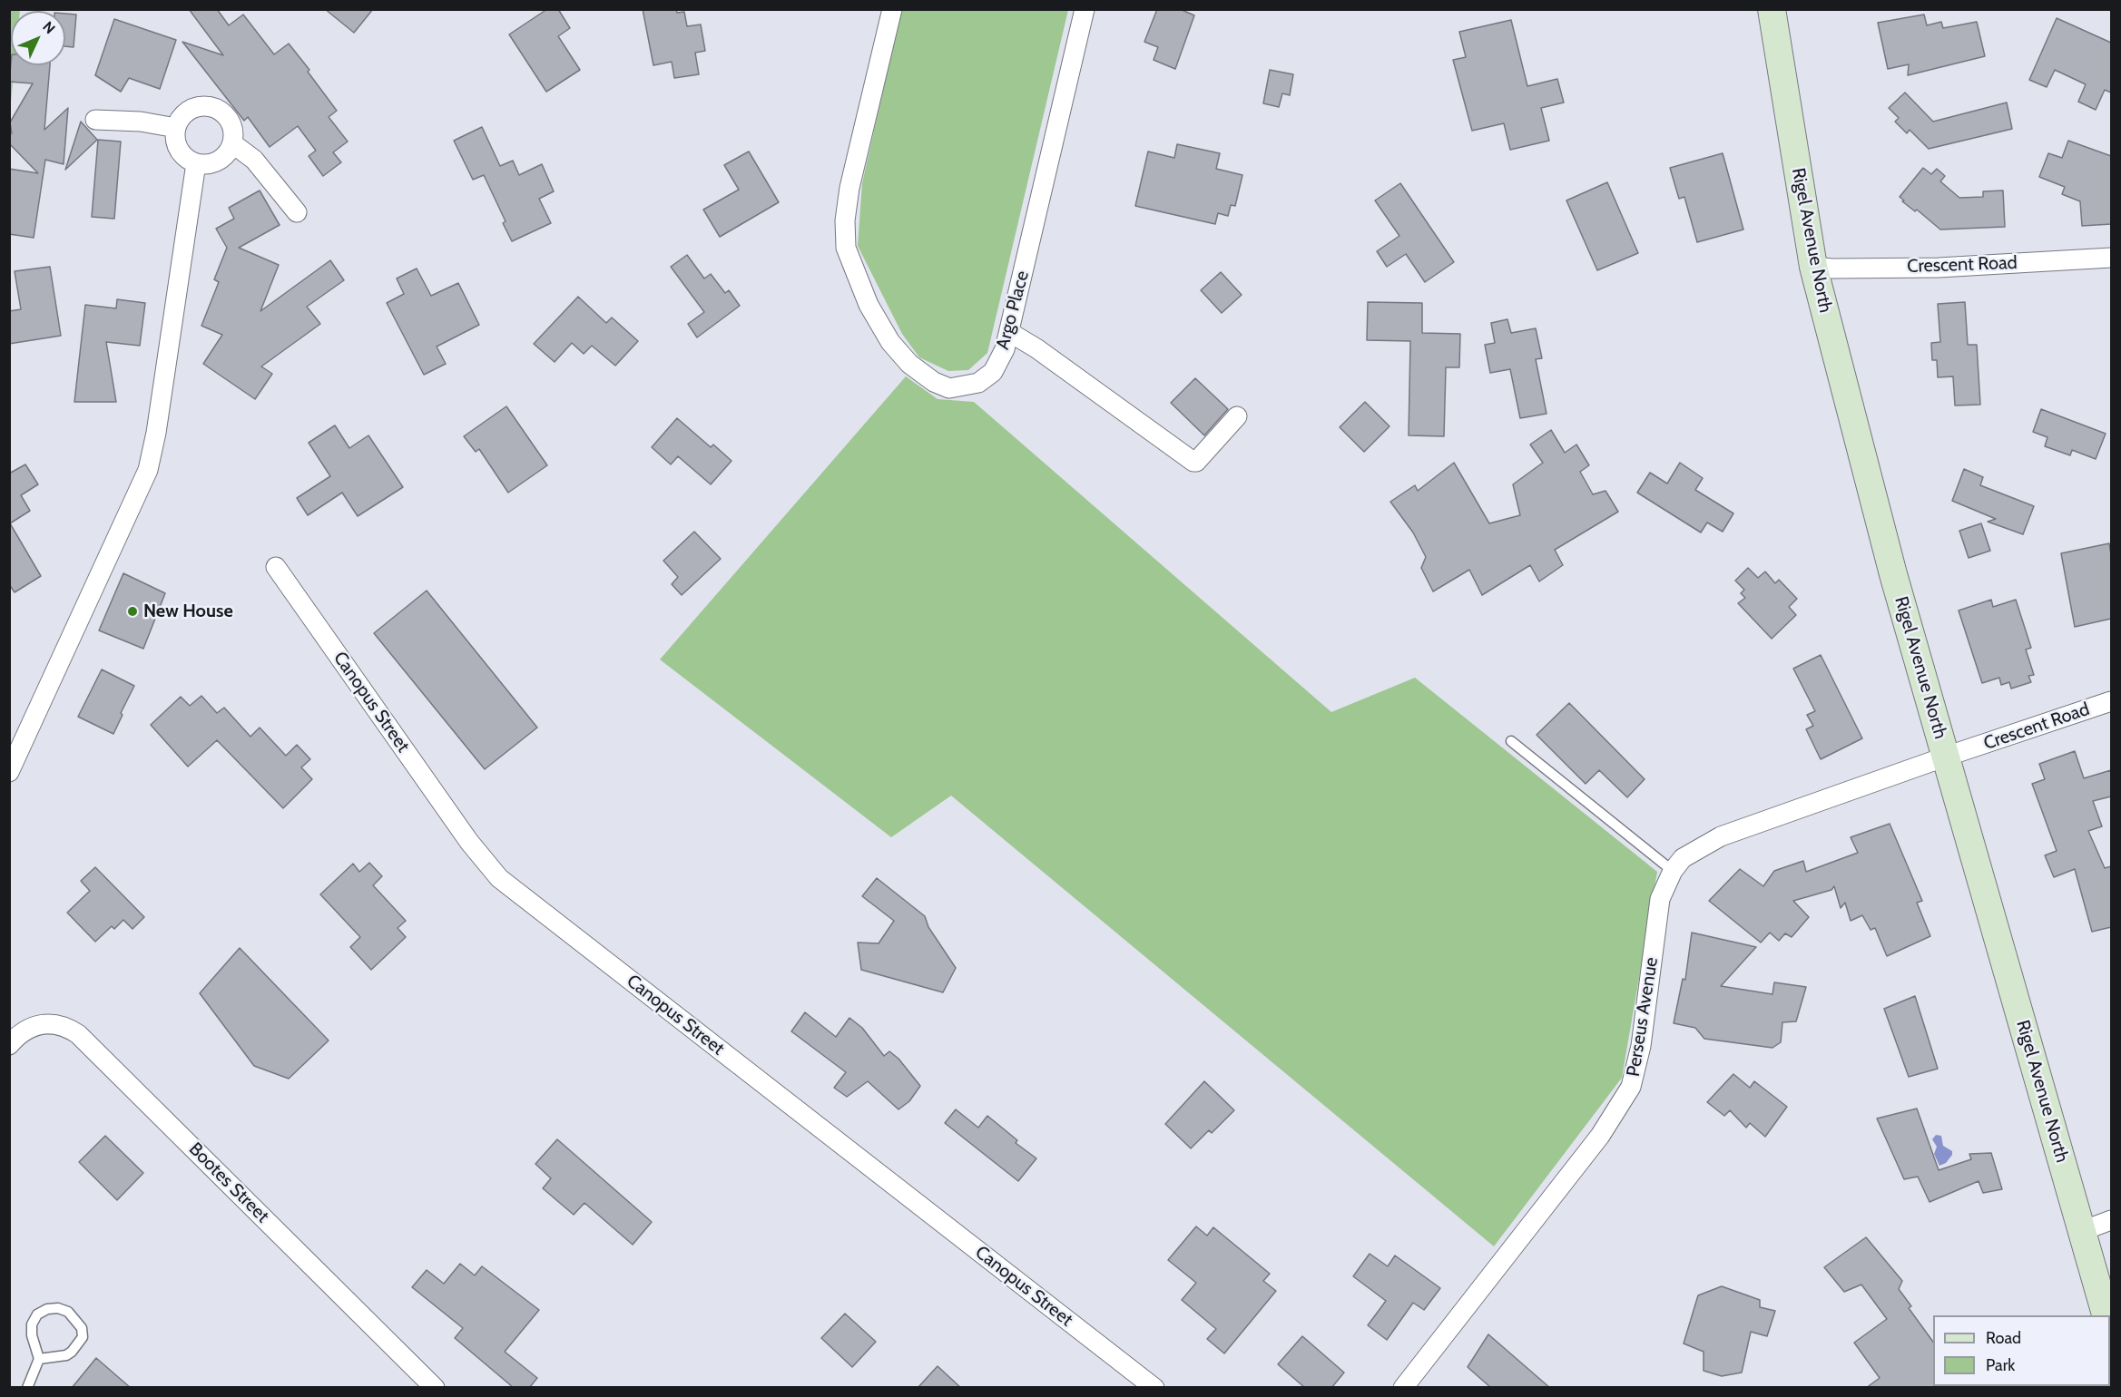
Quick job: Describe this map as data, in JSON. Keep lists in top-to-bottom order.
{
  "streets": {
    "main road": ["Rigel Avenue North"],
    "street": [
      "Crescent Road",
      "Argo Place",
      "Canopus Street",
      "Perseus Avenue",
      "Bootes Street"
    ]
  },
  "crossings": [
    ["Rigel Avenue North", "Crescent Road"],
    ["Rigel Avenue North", "Perseus Avenue"],
    ["Crescent Road", "Perseus Avenue"]
  ],
  "places": ["New House"],
  "legend": ["Road", "Park"],
  "north": "top right"
}
